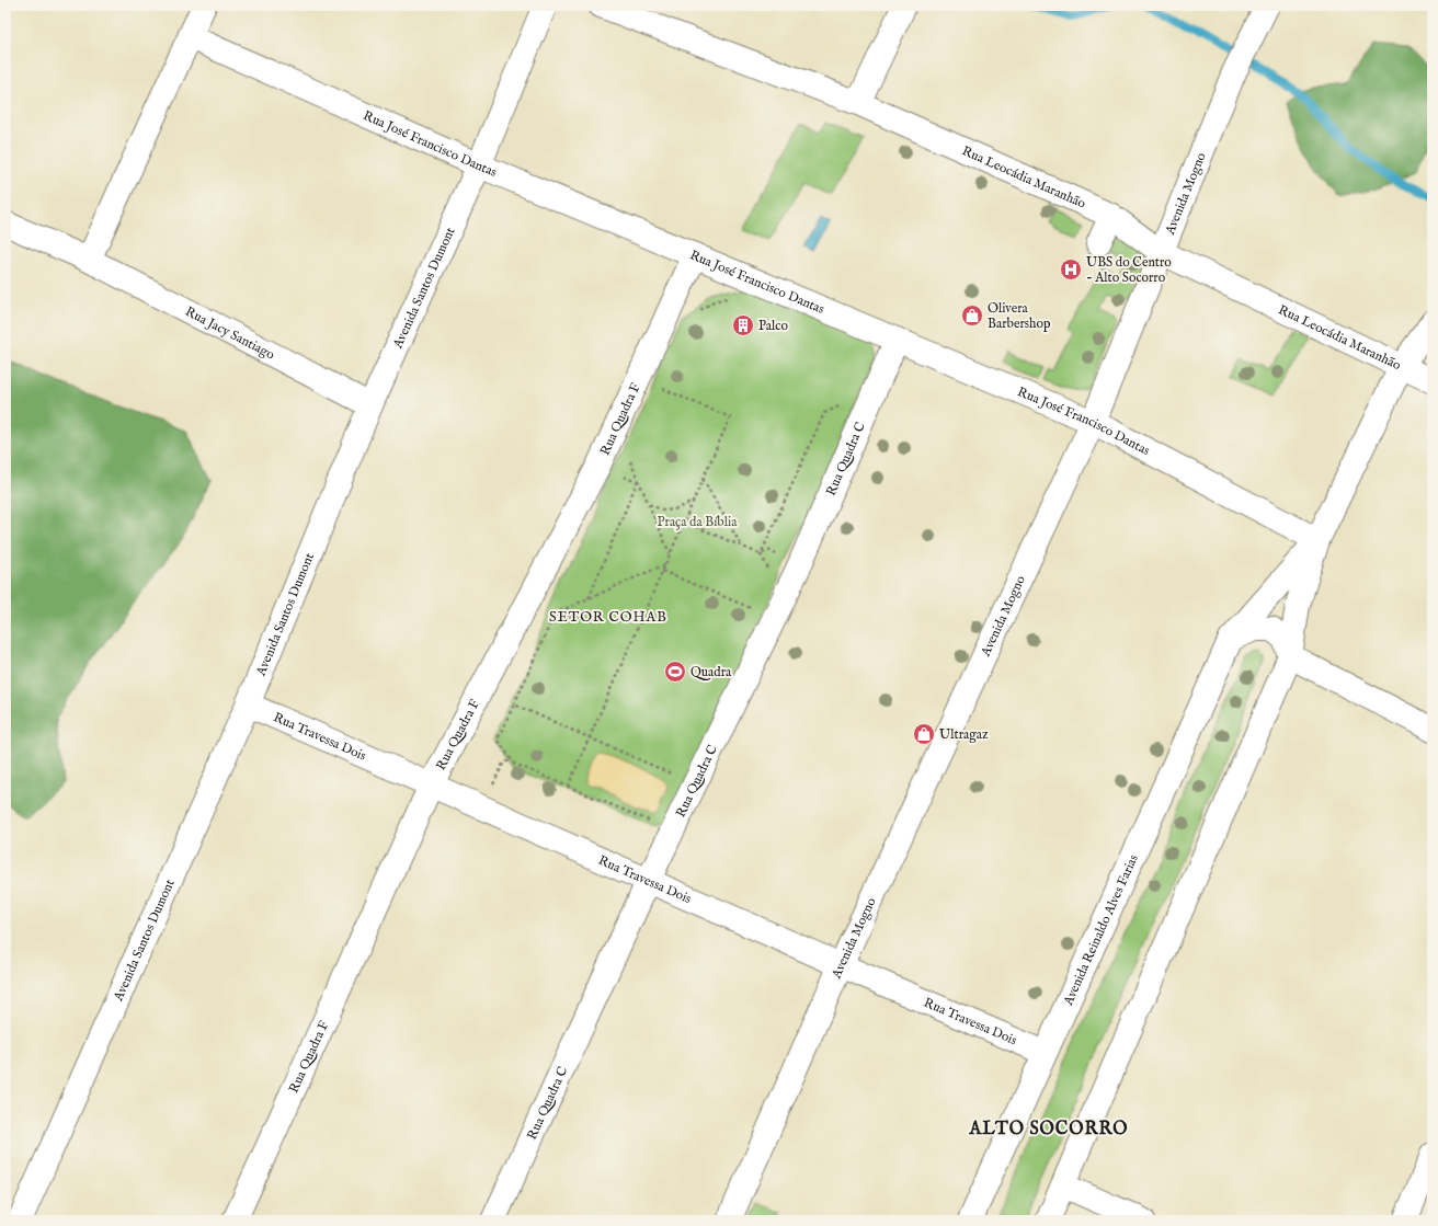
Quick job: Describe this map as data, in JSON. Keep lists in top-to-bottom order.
{
  "streets": {
    "street": [
      "Rua José Francisco Dantas",
      "Rua Leocádia Maranhão",
      "Avenida Mogno",
      "Avenida Santos Dumont",
      "Rua Jacy Santiago",
      "Rua Quadra F",
      "Rua Quadra C",
      "Rua Travessa Dois",
      "Avenida Reinaldo Alves Farias"
    ]
  },
  "crossings": [
    ["Rua José Francisco Dantas", "Avenida Mogno"],
    ["Rua José Francisco Dantas", "Avenida Santos Dumont"],
    ["Rua José Francisco Dantas", "Rua Quadra F"],
    ["Rua José Francisco Dantas", "Rua Quadra C"],
    ["Rua José Francisco Dantas", "Avenida Reinaldo Alves Farias"],
    ["Rua Leocádia Maranhão", "Avenida Mogno"],
    ["Rua Leocádia Maranhão", "Avenida Reinaldo Alves Farias"],
    ["Avenida Mogno", "Rua Travessa Dois"],
    ["Avenida Santos Dumont", "Rua Jacy Santiago"],
    ["Avenida Santos Dumont", "Rua Travessa Dois"],
    ["Rua Quadra F", "Rua Travessa Dois"],
    ["Rua Quadra C", "Rua Travessa Dois"],
    ["Rua Travessa Dois", "Avenida Reinaldo Alves Farias"]
  ],
  "districts": ["SETOR COHAB", "ALTO SOCORRO"],
  "parks": ["Praça da Bíblia"],
  "places": {
    "hospital": ["UBS do Centro - Alto Socorro"],
    "shop": ["Olivera Barbershop", "Ultragaz"],
    "building": ["Palco"],
    "sports": ["Quadra"]
  }
}
